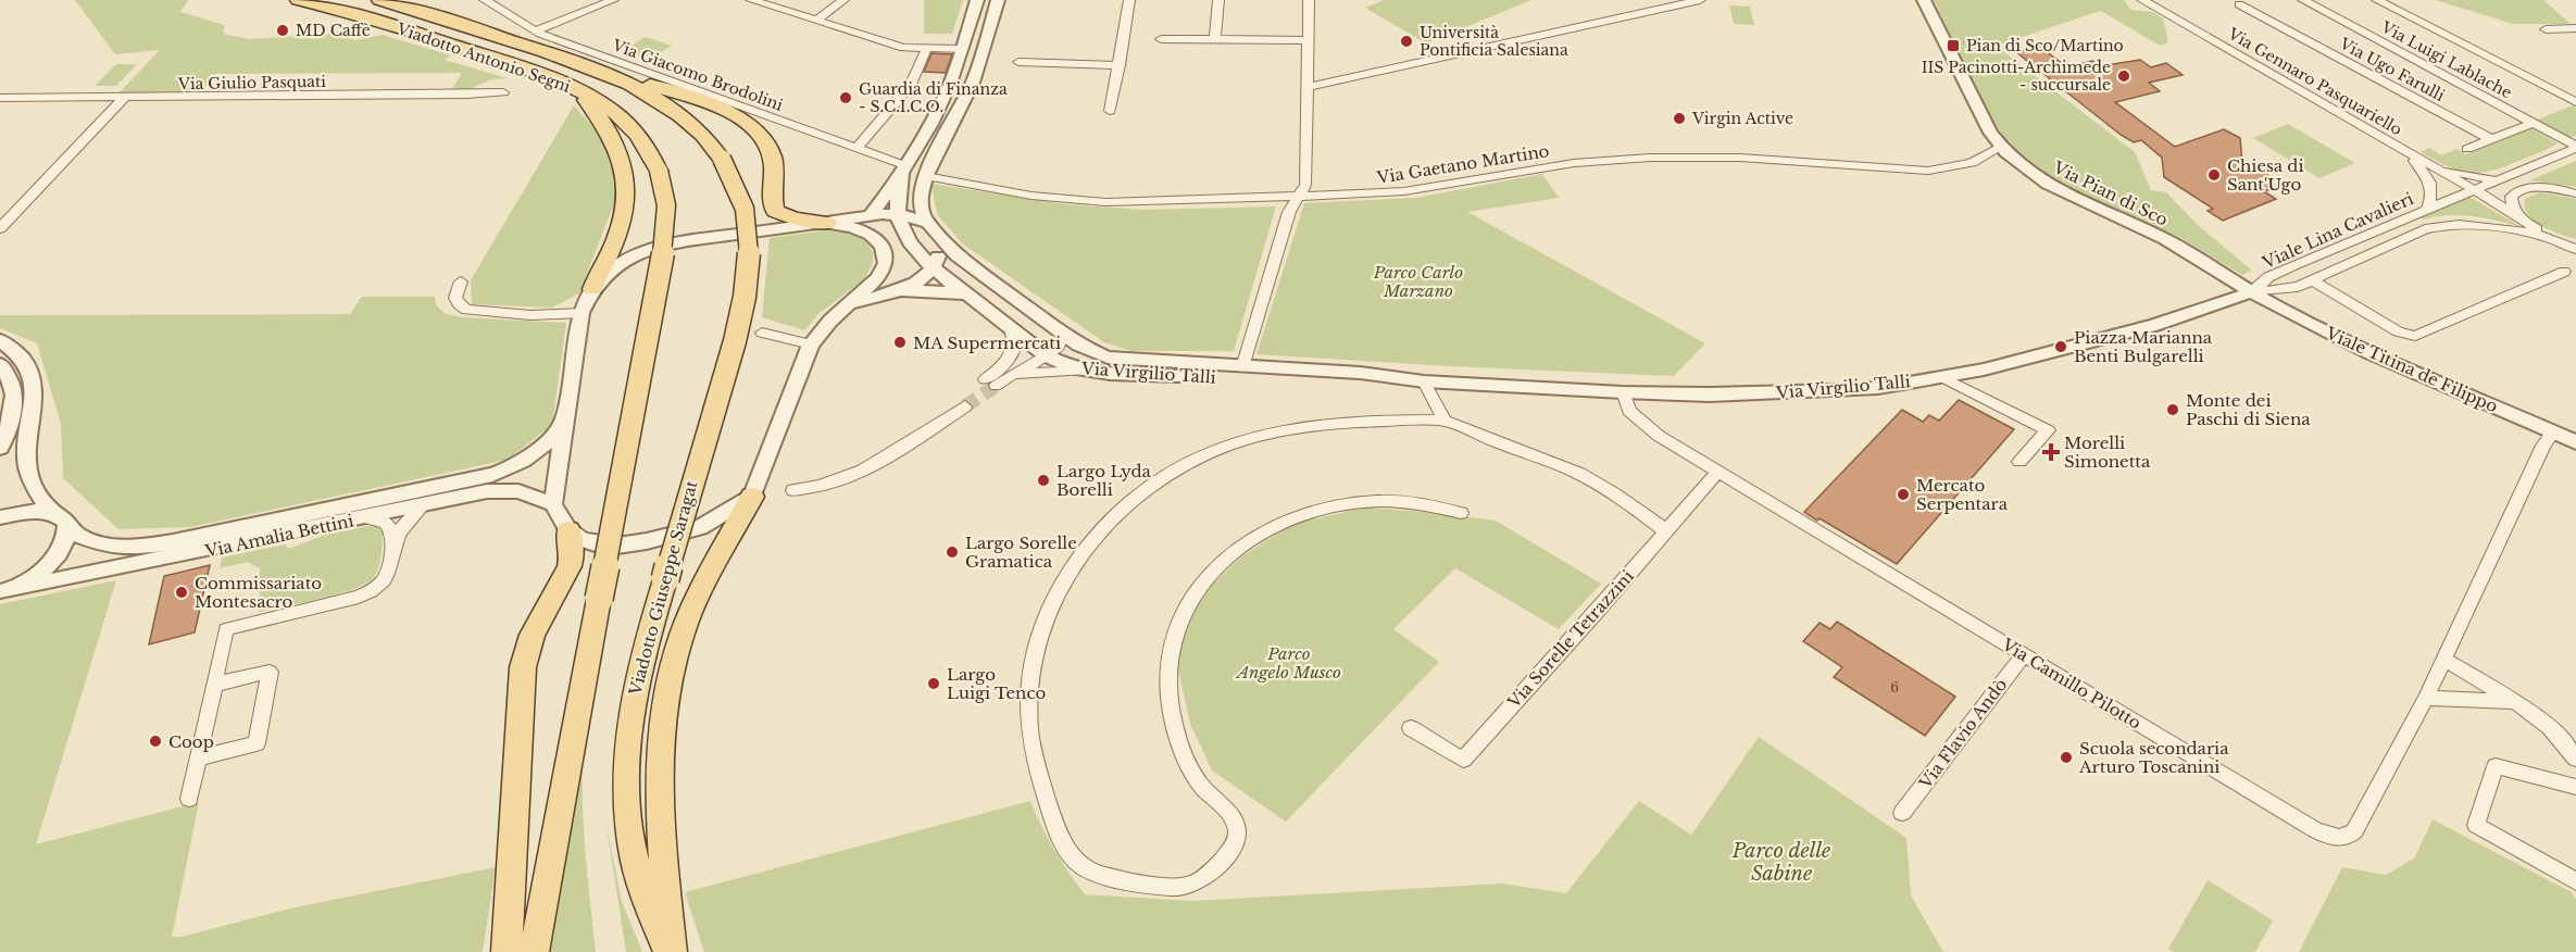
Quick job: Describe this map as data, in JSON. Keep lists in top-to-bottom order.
{
  "streets": {
    "main road": ["Viadotto Antonio Segni", "Viadotto Giuseppe Saragat"],
    "street": [
      "Via Luigi Lablache",
      "Via Ugo Farulli",
      "Via Giacomo Brodolini",
      "Via Gennaro Pasquariello",
      "Via Giulio Pasquati",
      "Via Gaetano Martino",
      "Via Pian di Sco",
      "Viale Lina Cavalieri",
      "Viale Titina de Filippo",
      "Via Virgilio Talli",
      "Via Amalia Bettini",
      "Via Sorelle Tetrazzini",
      "Via Camillo Pilotto",
      "Via Flavio Andò"
    ]
  },
  "crossings": [
    ["Viadotto Antonio Segni", "Viadotto Giuseppe Saragat"],
    ["Via Luigi Lablache", "Viale Lina Cavalieri"],
    ["Via Giacomo Brodolini", "Via Virgilio Talli"],
    ["Via Gennaro Pasquariello", "Viale Lina Cavalieri"],
    ["Via Gaetano Martino", "Via Pian di Sco"],
    ["Via Gaetano Martino", "Via Virgilio Talli"],
    ["Via Pian di Sco", "Viale Lina Cavalieri"],
    ["Via Pian di Sco", "Viale Titina de Filippo"],
    ["Via Pian di Sco", "Via Virgilio Talli"],
    ["Viale Lina Cavalieri", "Viale Titina de Filippo"],
    ["Viale Lina Cavalieri", "Via Virgilio Talli"],
    ["Viale Titina de Filippo", "Via Virgilio Talli"],
    ["Viale Titina de Filippo", "Via Camillo Pilotto"],
    ["Via Virgilio Talli", "Via Camillo Pilotto"],
    ["Via Sorelle Tetrazzini", "Via Camillo Pilotto"],
    ["Via Camillo Pilotto", "Via Flavio Andò"]
  ],
  "parks": ["Parco Carlo Marzano", "Parco Angelo Musco", "Parco delle Sabine"],
  "places": {
    "other": [
      "MD Caffè",
      "Università Pontificia Salesiana",
      "IIS Pacinotti-Archimede - succursale",
      "Guardia di Finanza - S.C.I.C.O.",
      "Virgin Active",
      "Chiesa di Sant'Ugo",
      "MA Supermercati",
      "Piazza Marianna Benti Bulgarelli",
      "Monte dei Paschi di Siena",
      "Largo Lyda Borelli",
      "Mercato Serpentara",
      "Largo Sorelle Gramatica",
      "Commissariato Montesacro",
      "Largo Luigi Tenco",
      "Coop",
      "Scuola secondaria Arturo Toscanini"
    ],
    "transit": ["Pian di Sco/Martino"],
    "health": ["Morelli Simonetta"]
  },
  "house_numbers": ["6"]
}
